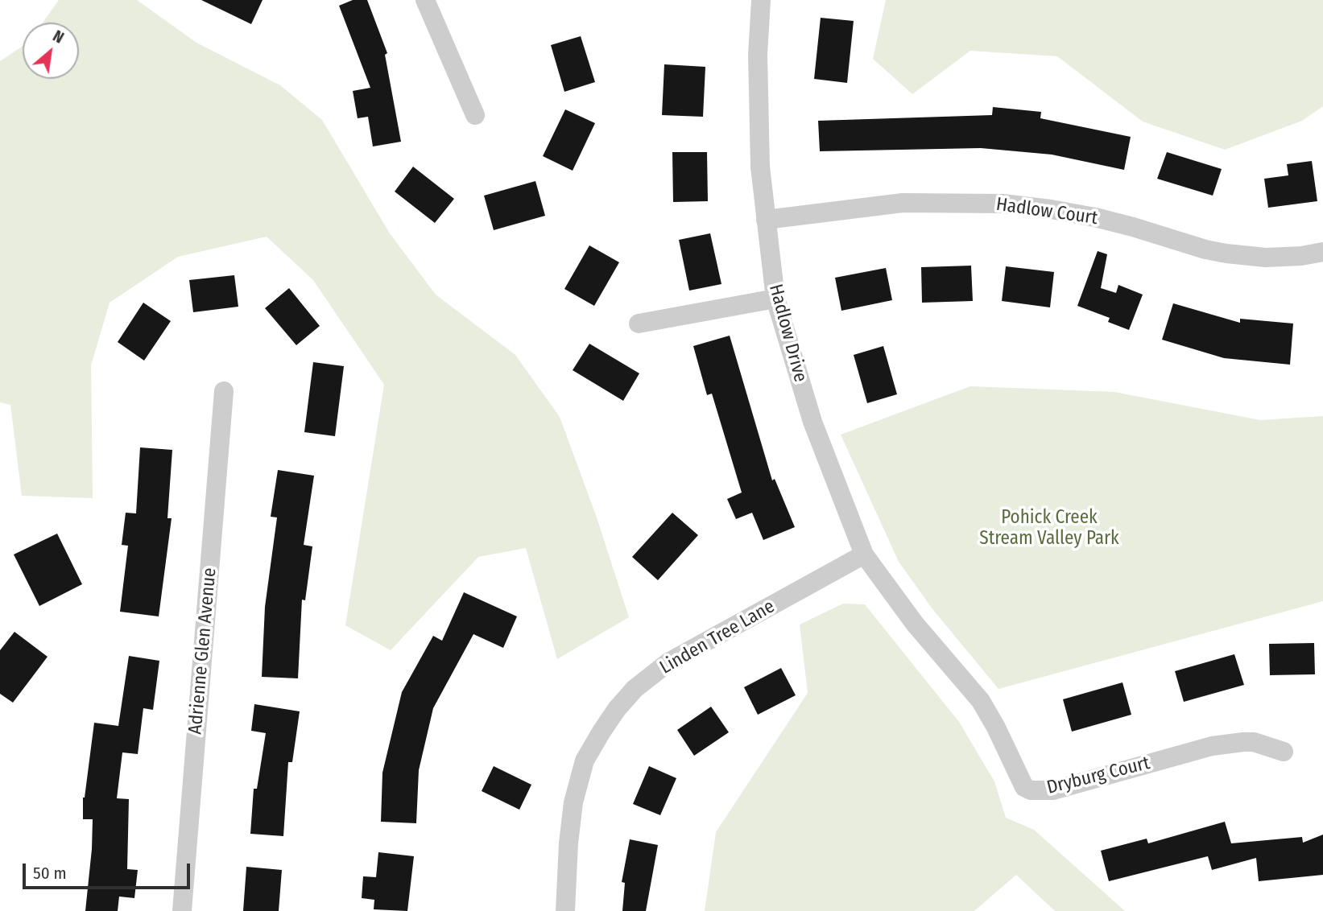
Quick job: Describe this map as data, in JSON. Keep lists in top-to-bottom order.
{
  "streets": {
    "street": [
      "Hadlow Court",
      "Hadlow Drive",
      "Linden Tree Lane",
      "Adrienne Glen Avenue",
      "Dryburg Court"
    ]
  },
  "crossings": [
    ["Hadlow Court", "Hadlow Drive"],
    ["Hadlow Drive", "Linden Tree Lane"],
    ["Hadlow Drive", "Dryburg Court"]
  ],
  "parks": ["Pohick Creek Stream Valley Park"],
  "scale_bar": "50 m",
  "north": "top right"
}
